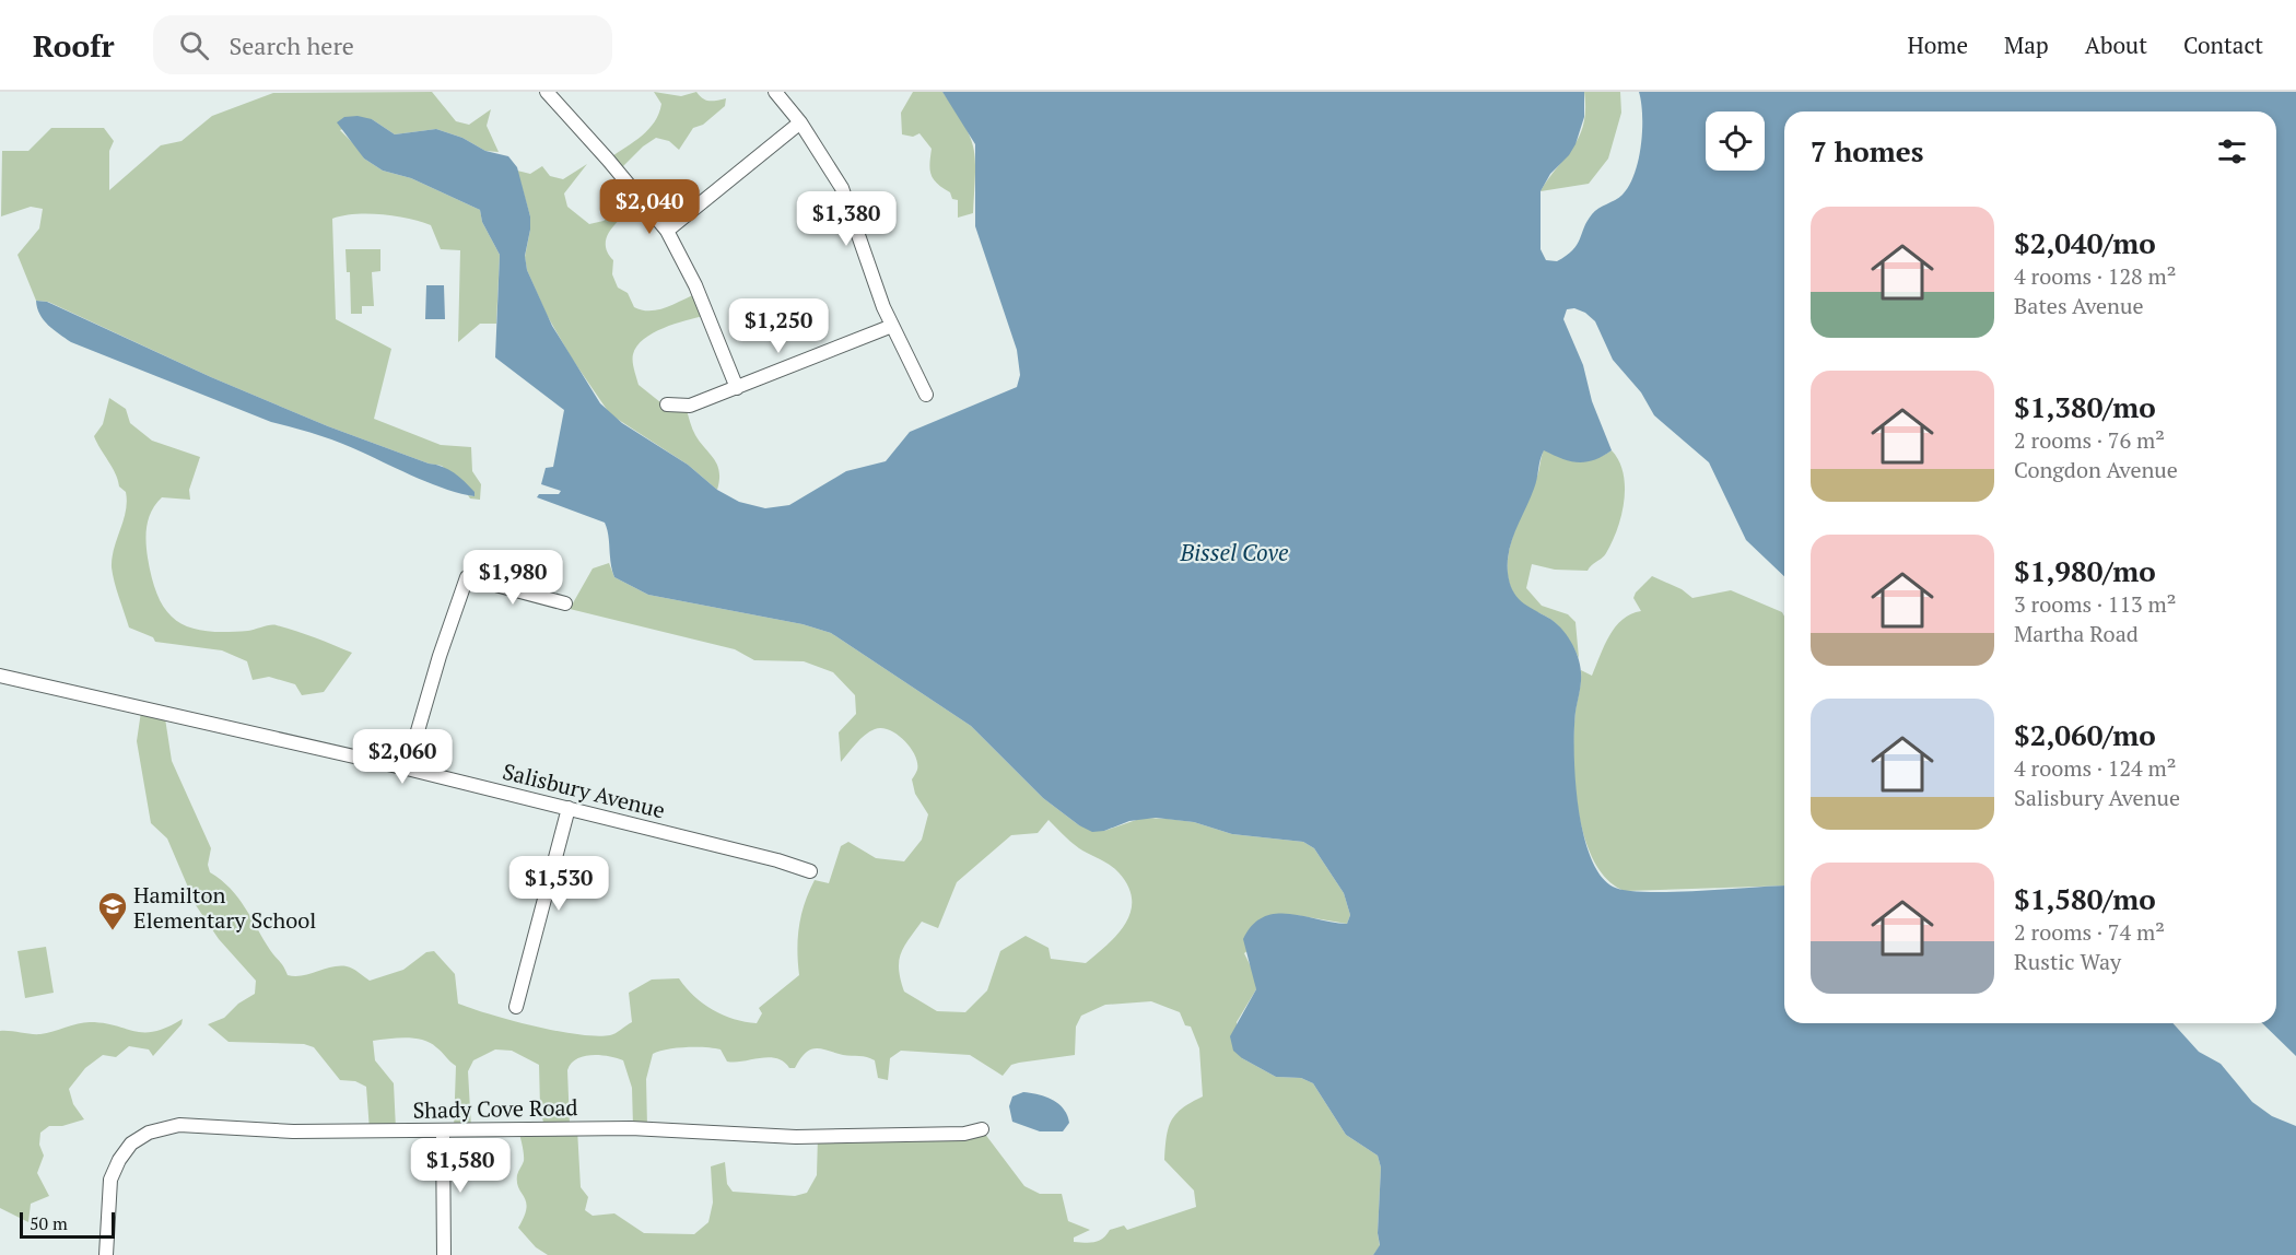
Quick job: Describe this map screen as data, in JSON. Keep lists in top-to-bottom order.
{
  "streets": {
    "street": ["Salisbury Avenue", "Shady Cove Road"]
  },
  "water": ["Bissel Cove"],
  "places": {
    "school or university": ["Hamilton Elementary School"]
  },
  "scale_bar": "50 m",
  "page": {
    "header": "Roofr",
    "search": "Search here",
    "nav": [
      "Home",
      "Map",
      "About",
      "Contact"
    ],
    "heading": "7 homes",
    "price": [
      "$2,040",
      "$1,380",
      "$1,250",
      "$1,980",
      "$2,060",
      "$1,530",
      "$1,580"
    ],
    "list": [
      {
        "name": "$2,040/mo",
        "note": "4 rooms · 128 m² · Bates Avenue"
      },
      {
        "name": "$1,380/mo",
        "note": "2 rooms · 76 m² · Congdon Avenue"
      },
      {
        "name": "$1,980/mo",
        "note": "3 rooms · 113 m² · Martha Road"
      },
      {
        "name": "$2,060/mo",
        "note": "4 rooms · 124 m² · Salisbury Avenue"
      },
      {
        "name": "$1,580/mo",
        "note": "2 rooms · 74 m² · Rustic Way"
      }
    ],
    "scale": "50 m"
  }
}
